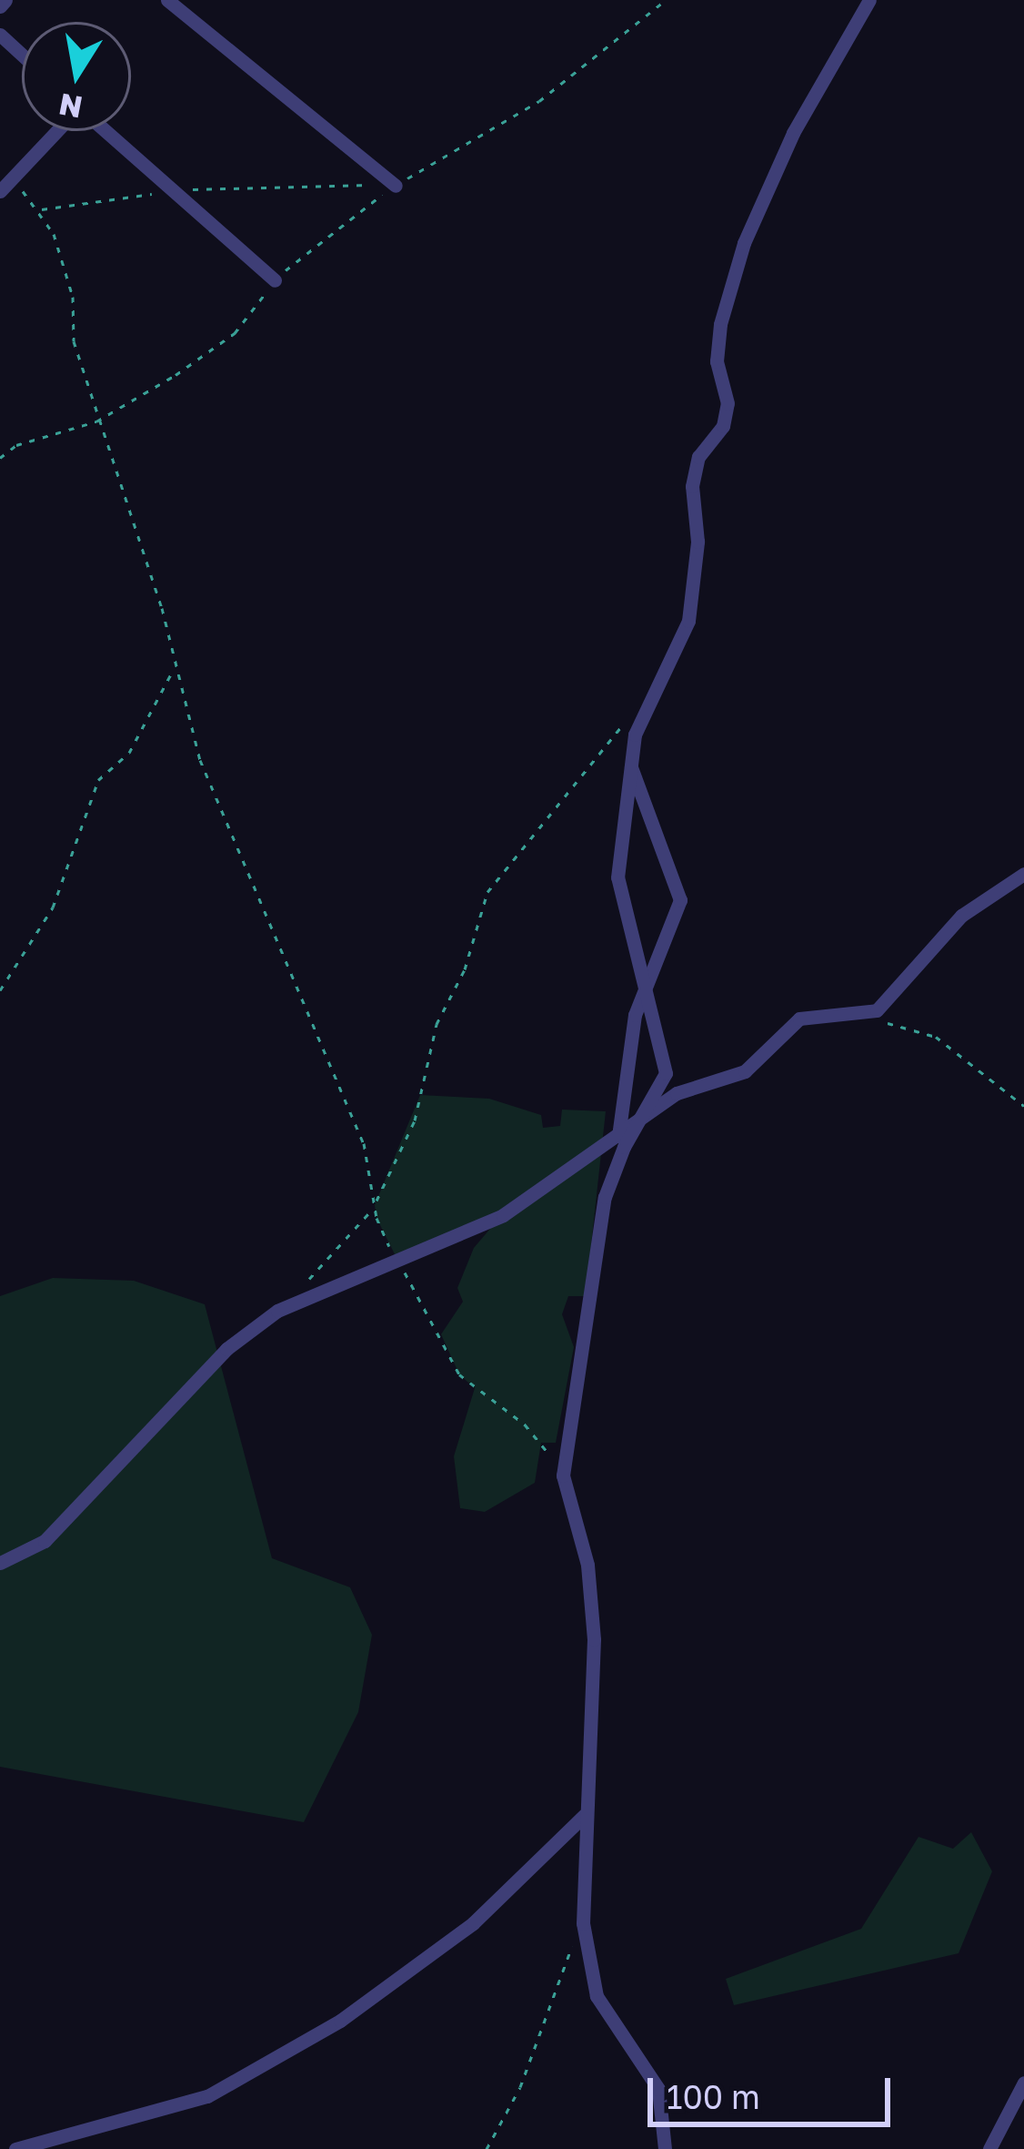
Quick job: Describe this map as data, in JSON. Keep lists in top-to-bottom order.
{
  "scale_bar": "100 m",
  "north": "bottom"
}
